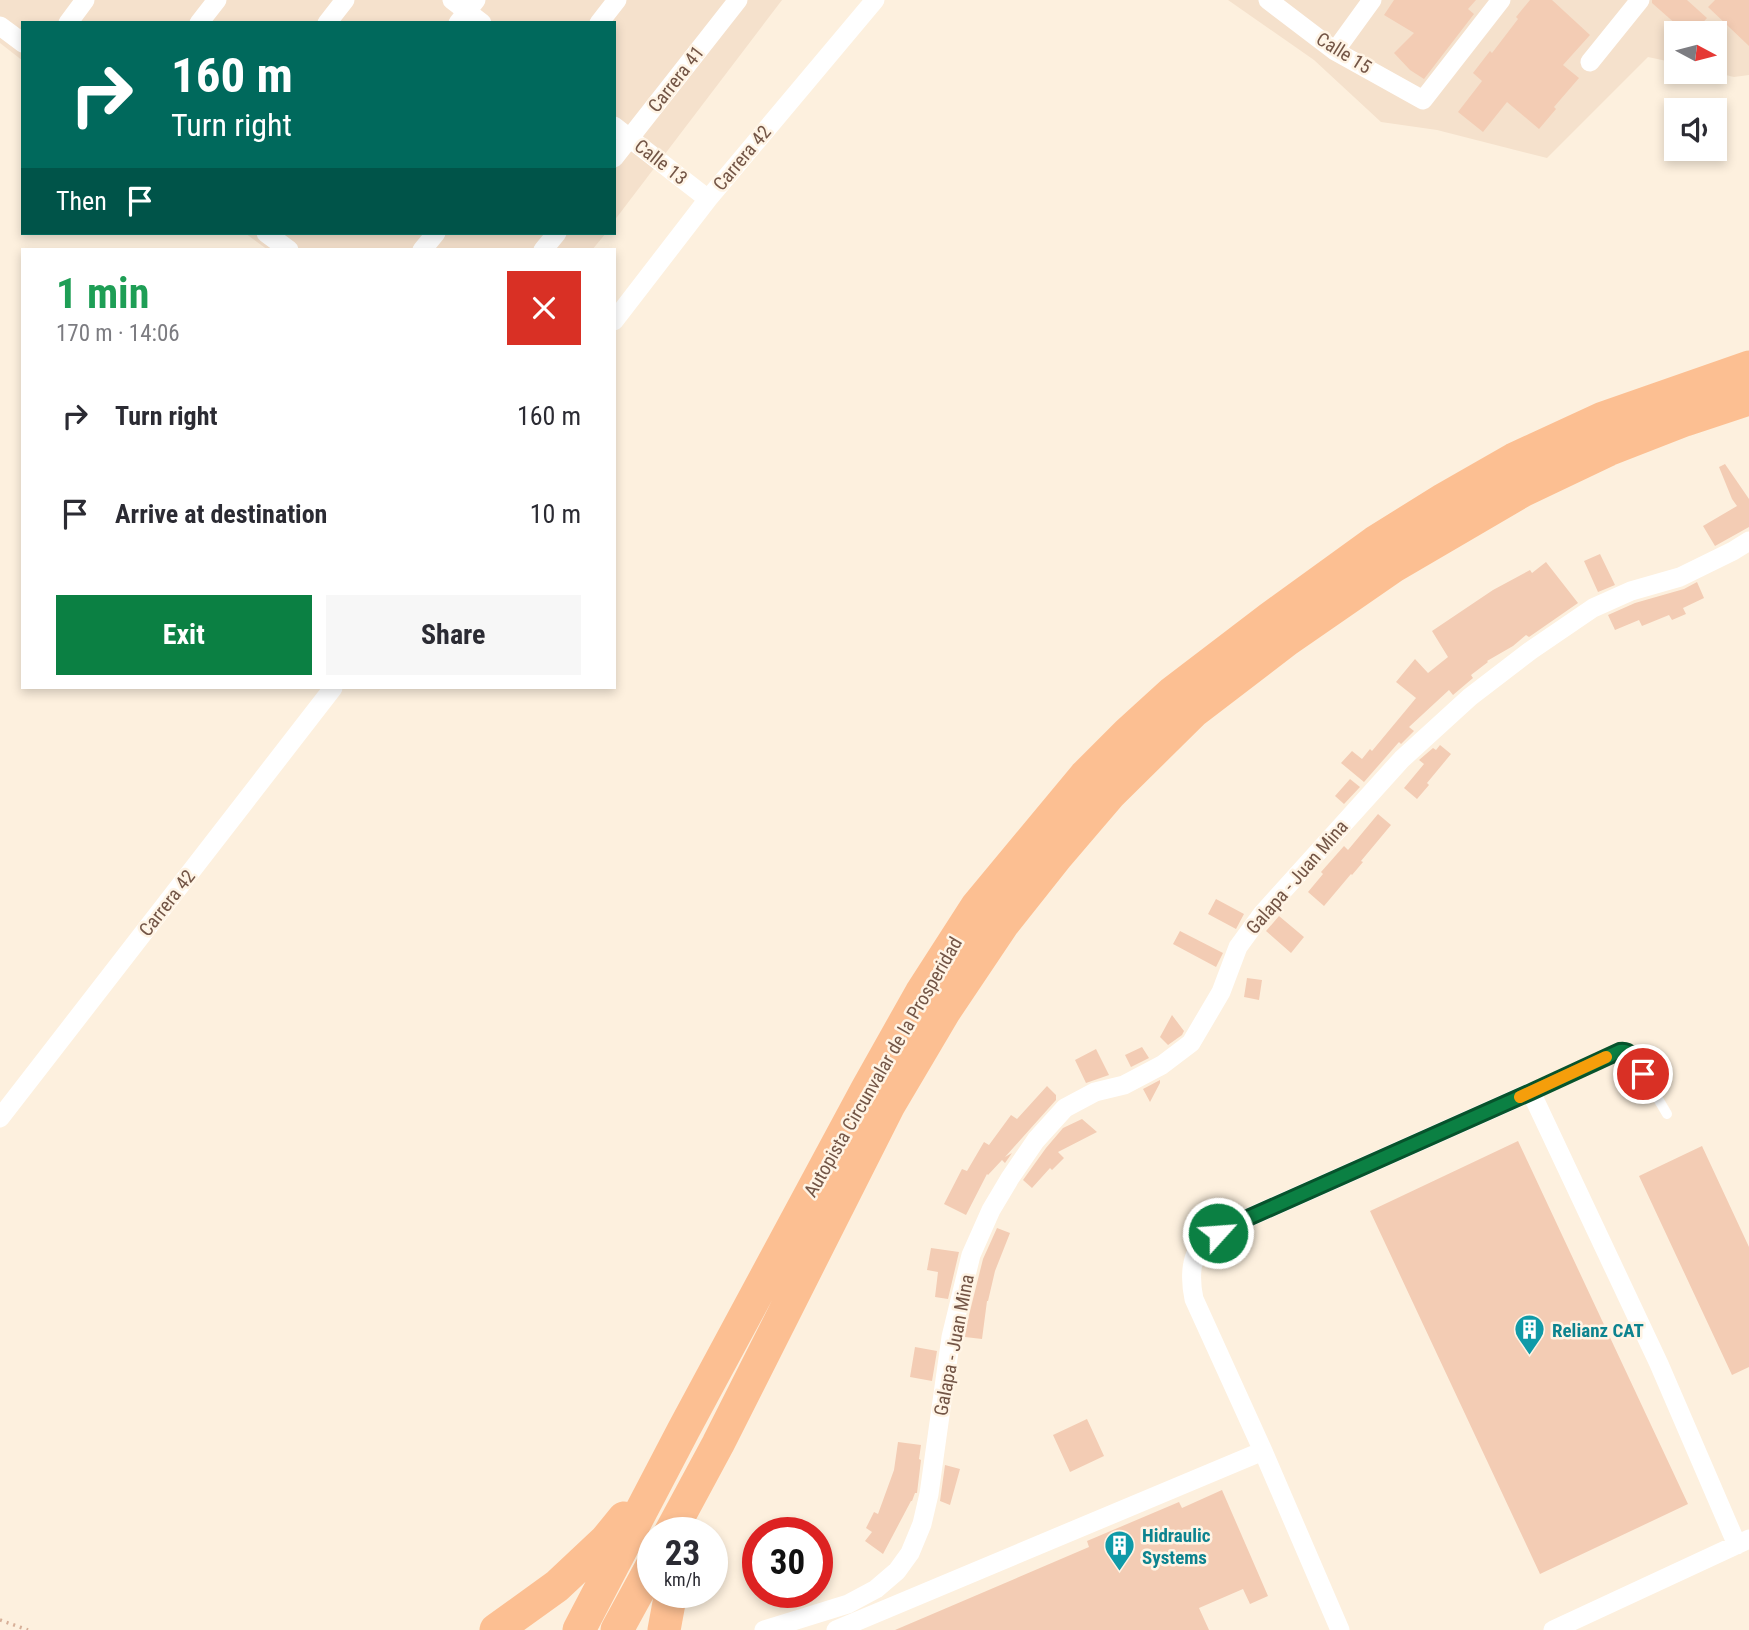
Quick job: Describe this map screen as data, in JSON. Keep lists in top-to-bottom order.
{
  "streets": {
    "highway": ["Autopista Circunvalar de la Prosperidad"],
    "street": [
      "Calle 15",
      "Carrera 41",
      "Carrera 42",
      "Calle 13",
      "Galapa - Juan Mina"
    ]
  },
  "crossings": [
    ["Carrera 41", "Calle 13"],
    ["Carrera 42", "Calle 13"]
  ],
  "places": {
    "building": ["Relianz CAT", "Hidraulic Systems"]
  },
  "north": "right",
  "page": {
    "turn": ["160 m", "Turn right"],
    "then": "Then",
    "heading": ["1 min", "170 m · 14:06"],
    "list": [
      {
        "name": "Turn right",
        "value": "160 m"
      },
      {
        "name": "Arrive at destination",
        "value": "10 m"
      }
    ],
    "buttons": ["Exit", "Share"],
    "speed": "23 km/h",
    "limit": "30"
  }
}
